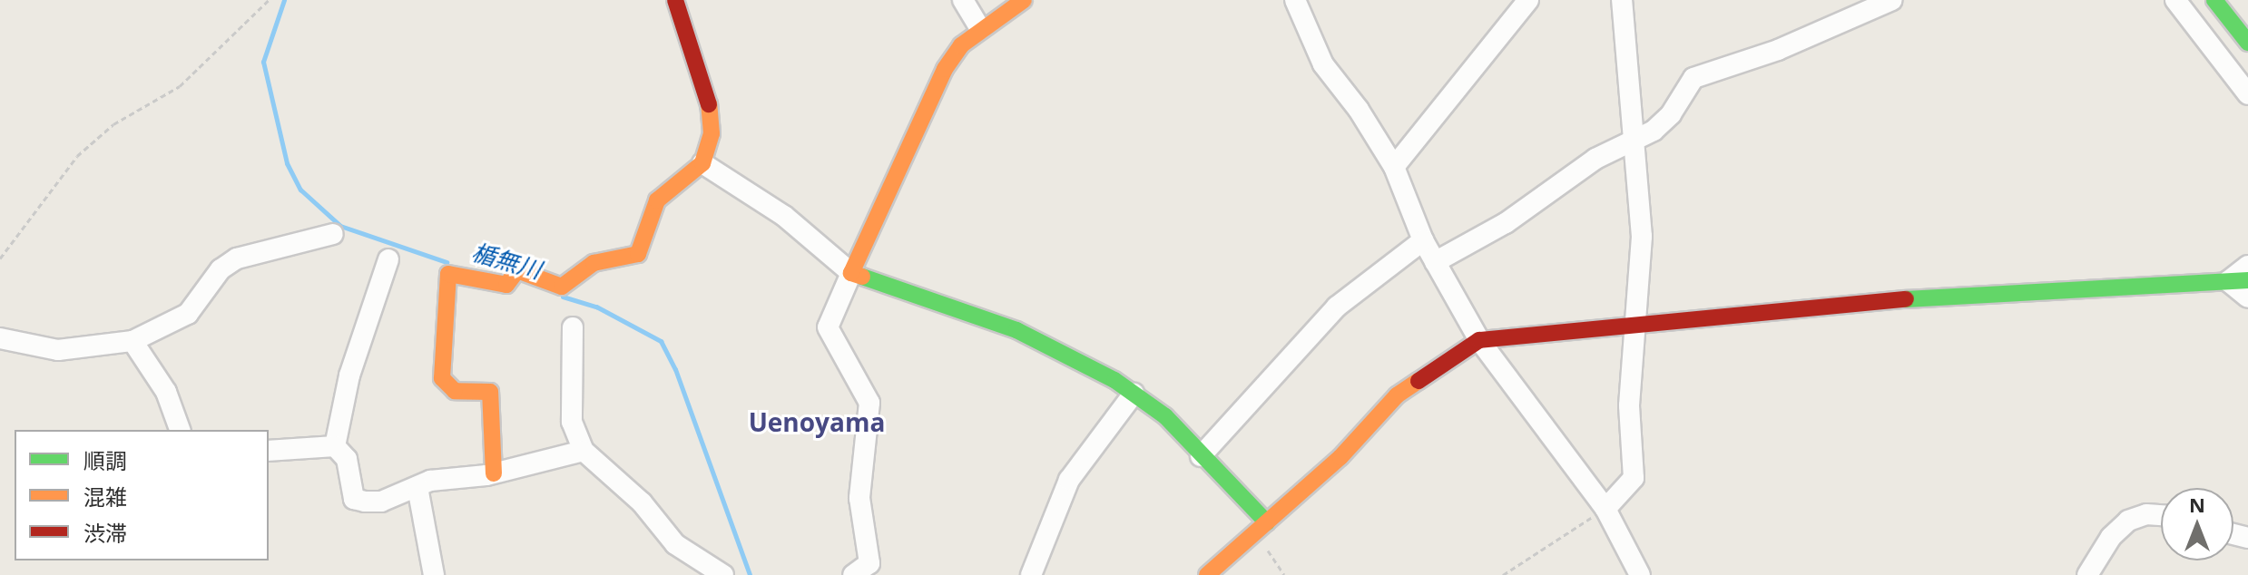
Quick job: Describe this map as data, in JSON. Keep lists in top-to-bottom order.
{
  "districts": ["Uenoyama"],
  "water": ["楯無川"],
  "legend": ["順調", "混雑", "渋滞"],
  "north": "top"
}
